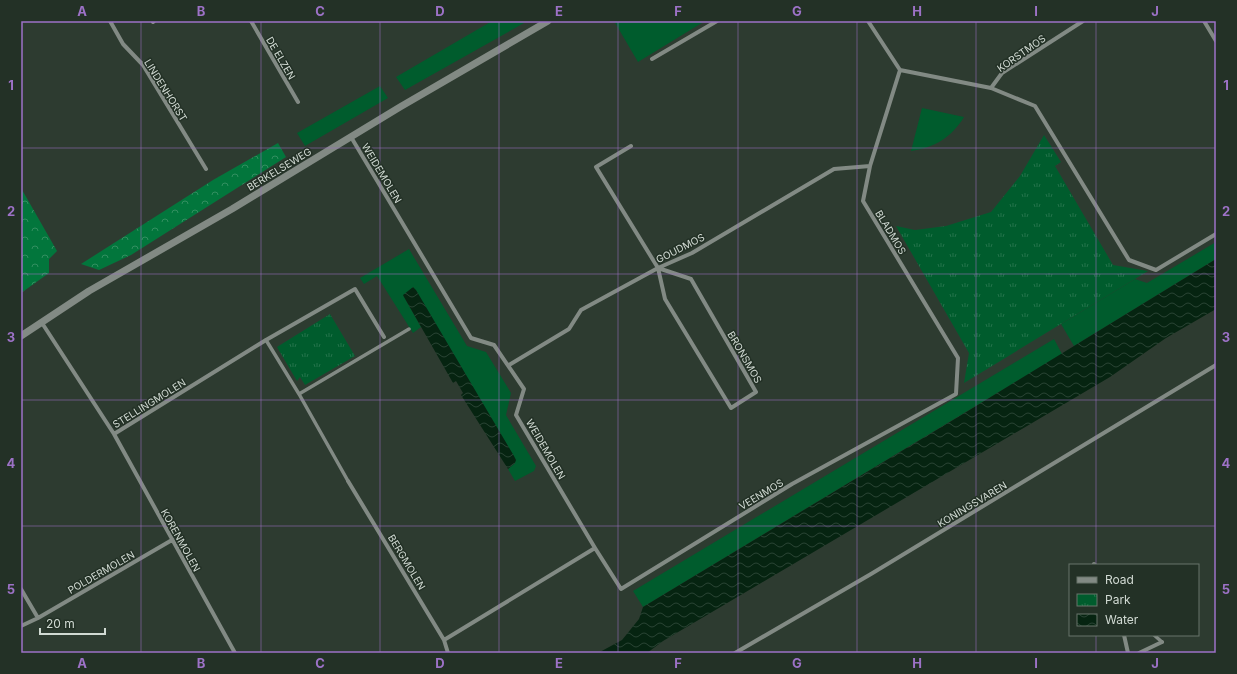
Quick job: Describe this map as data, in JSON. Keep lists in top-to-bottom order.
{
  "streets": {
    "street": [
      "KORSTMOS",
      "DE ELZEN",
      "LINDENHORST",
      "BERKELSEWEG",
      "WEIDEMOLEN",
      "BLADMOS",
      "GOUDMOS",
      "BRONSMOS",
      "STELLINGMOLEN",
      "VEENMOS",
      "KONINGSVAREN",
      "KORENMOLEN",
      "BERGMOLEN",
      "POLDERMOLEN"
    ]
  },
  "crossings": [
    ["BERKELSEWEG", "WEIDEMOLEN"],
    ["BERKELSEWEG", "STELLINGMOLEN"],
    ["WEIDEMOLEN", "GOUDMOS"],
    ["WEIDEMOLEN", "VEENMOS"],
    ["BLADMOS", "GOUDMOS"],
    ["BLADMOS", "VEENMOS"],
    ["GOUDMOS", "BRONSMOS"],
    ["STELLINGMOLEN", "KORENMOLEN"],
    ["KORENMOLEN", "POLDERMOLEN"]
  ],
  "legend": ["Road", "Park", "Water"],
  "scale_bar": "20 m",
  "grid": {
    "columns": [
      "A",
      "B",
      "C",
      "D",
      "E",
      "F",
      "G",
      "H",
      "I",
      "J"
    ],
    "rows": [
      "1",
      "2",
      "3",
      "4",
      "5"
    ]
  }
}
